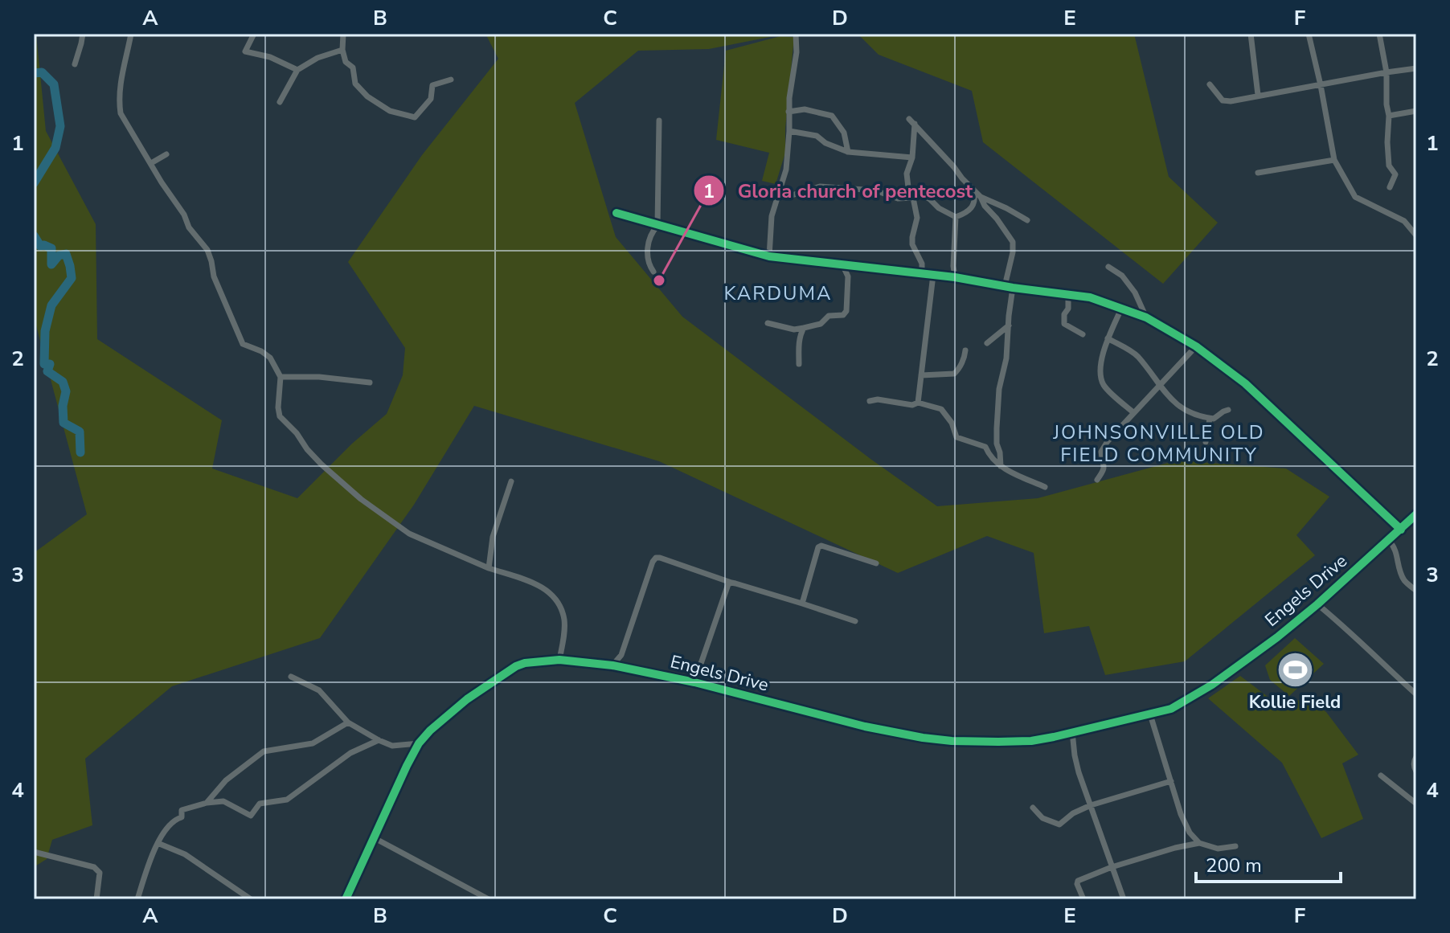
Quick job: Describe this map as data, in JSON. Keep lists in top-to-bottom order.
{
  "streets": {
    "street": ["Engels Drive"]
  },
  "districts": ["KARDUMA", "JOHNSONVILLE OLD FIELD COMMUNITY"],
  "places": {
    "other": ["Gloria church of pentecost"],
    "sports": ["Kollie Field"]
  },
  "scale_bar": "200 m",
  "grid": {
    "columns": [
      "A",
      "B",
      "C",
      "D",
      "E",
      "F"
    ],
    "rows": [
      "1",
      "2",
      "3",
      "4"
    ]
  }
}
